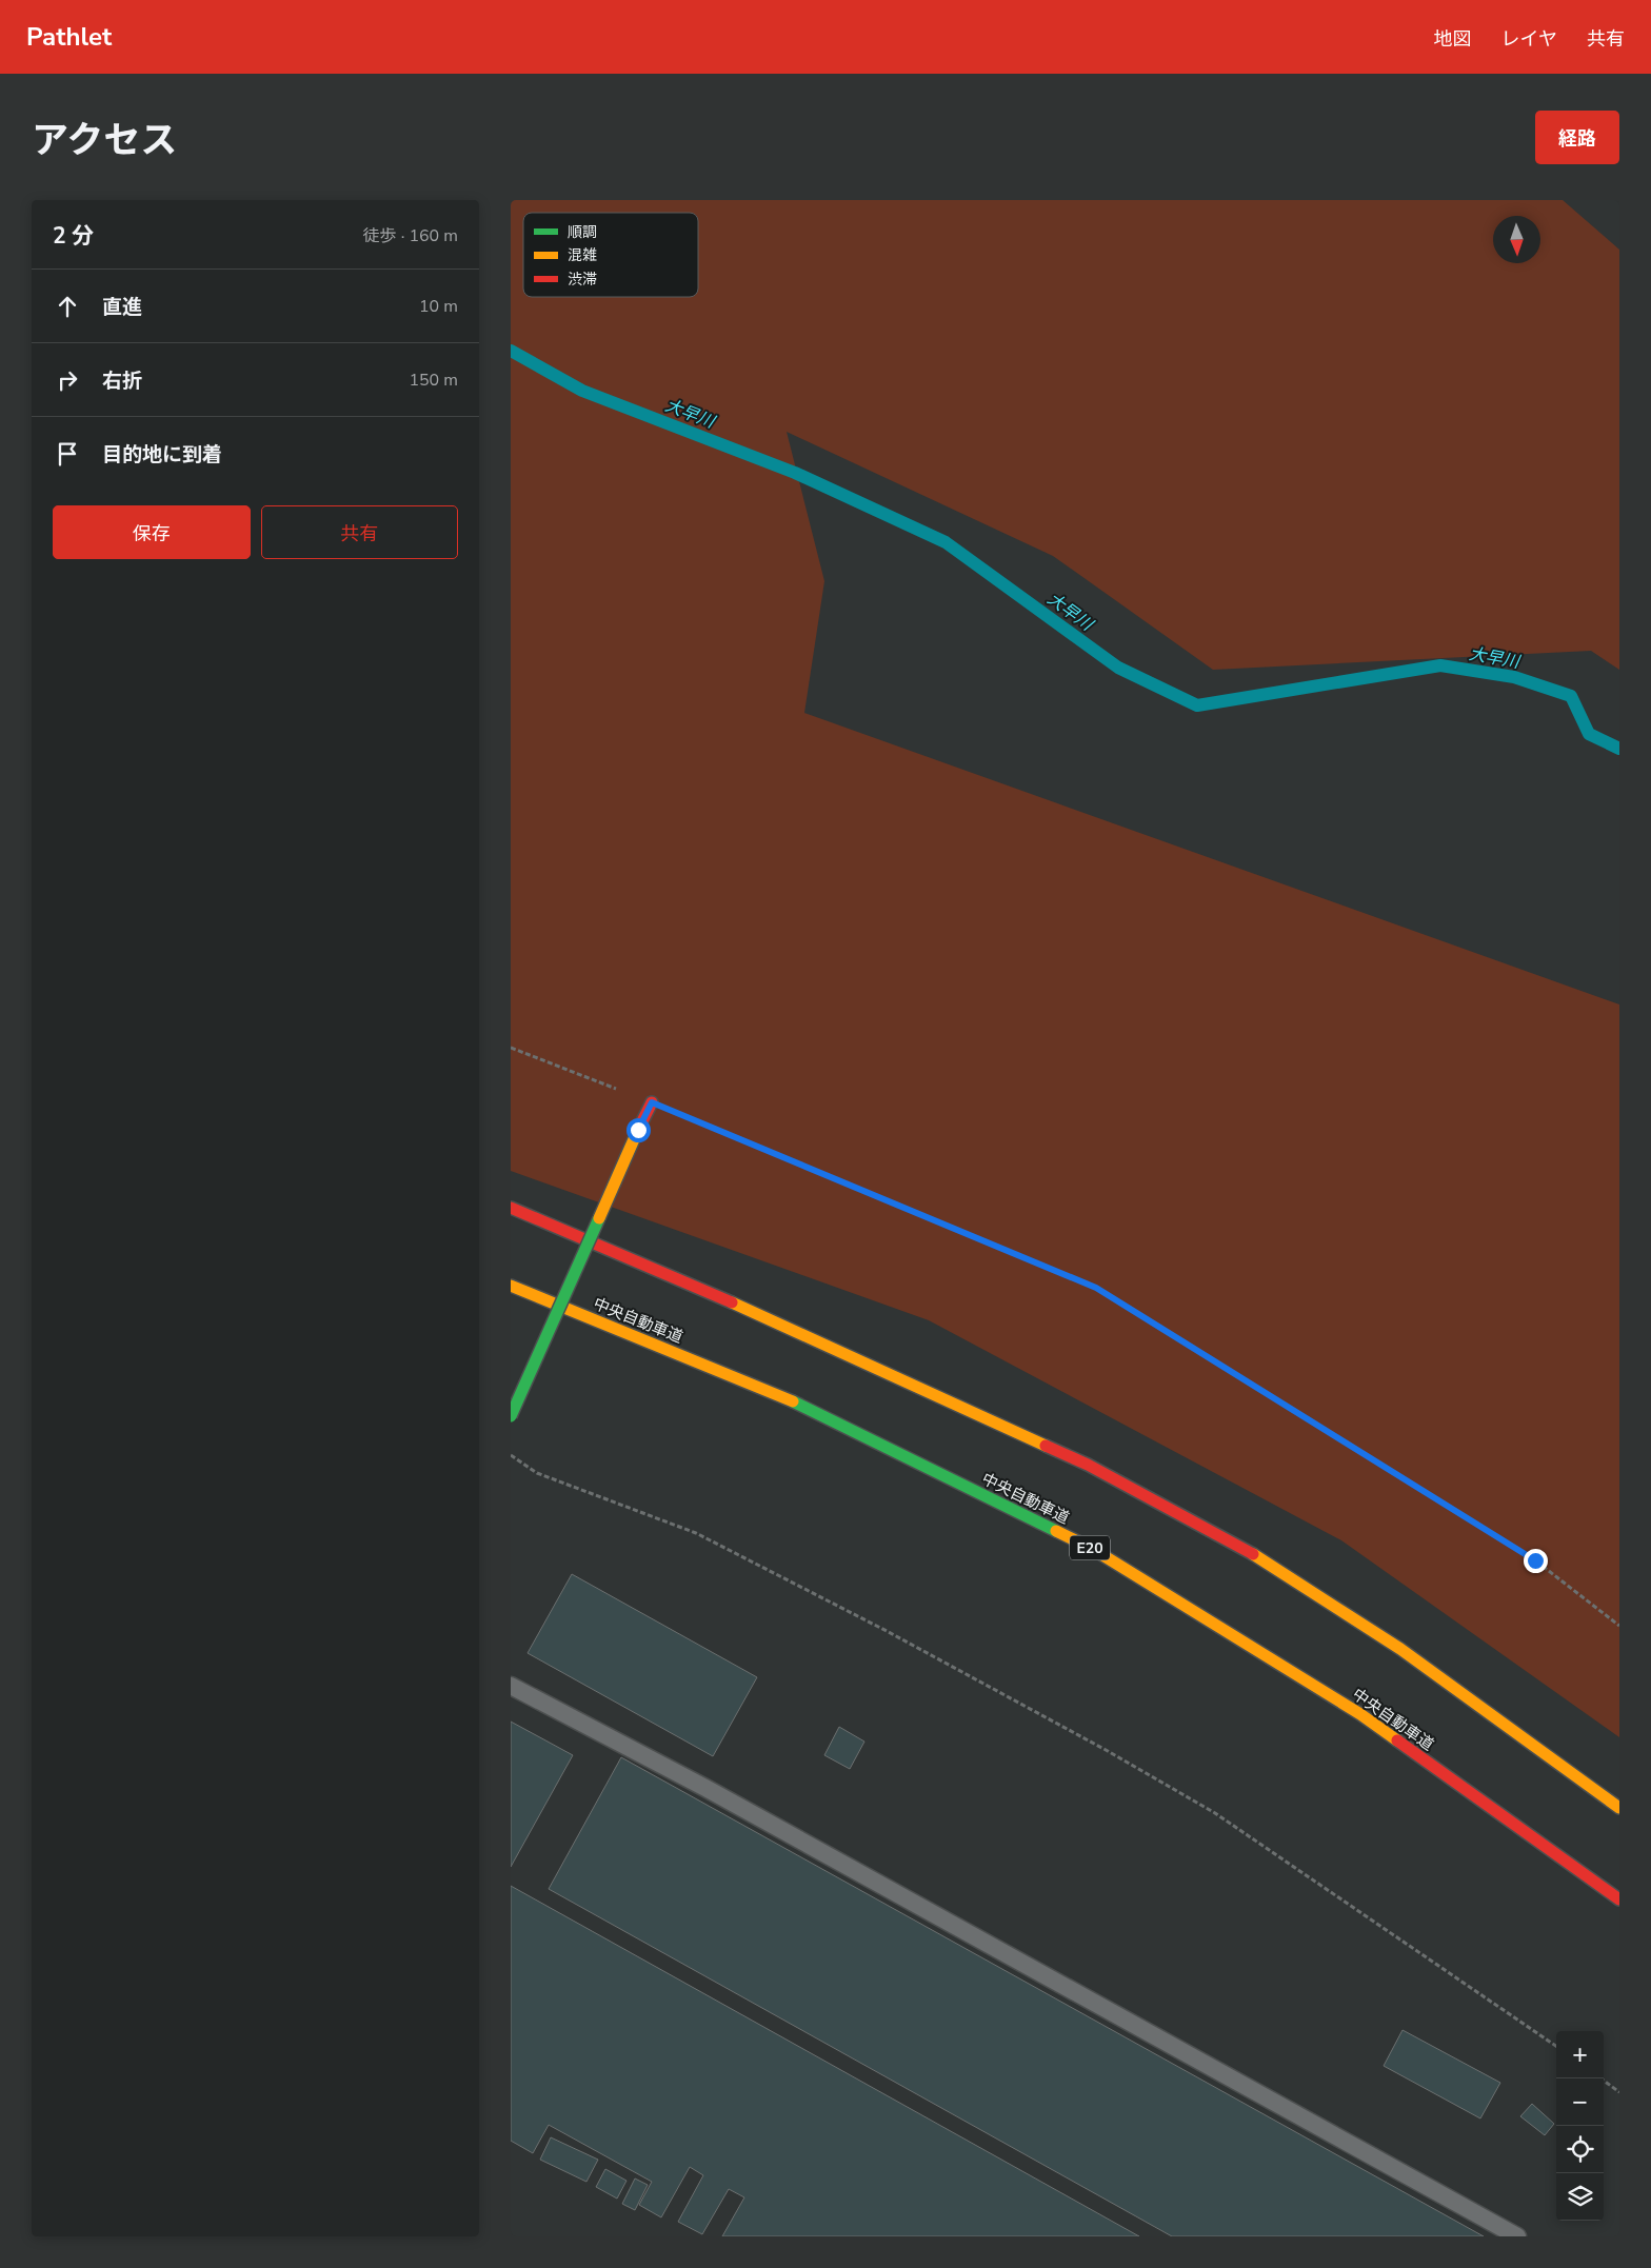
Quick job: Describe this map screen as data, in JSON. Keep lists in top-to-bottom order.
{
  "streets": {
    "main road": ["中央自動車道", "E20"]
  },
  "water": ["大早川"],
  "legend": ["順調", "混雑", "渋滞"],
  "north": "bottom",
  "page": {
    "header": "Pathlet",
    "nav": ["地図", "レイヤ", "共有"],
    "title": "アクセス",
    "buttons": [
      "経路",
      ["保存", "共有"]
    ],
    "heading": ["2 分", "徒歩 · 160 m"],
    "list": [
      ["直進", "10 m"],
      ["右折", "150 m"],
      "目的地に到着"
    ],
    "map_buttons": ["+", "−"]
  }
}
